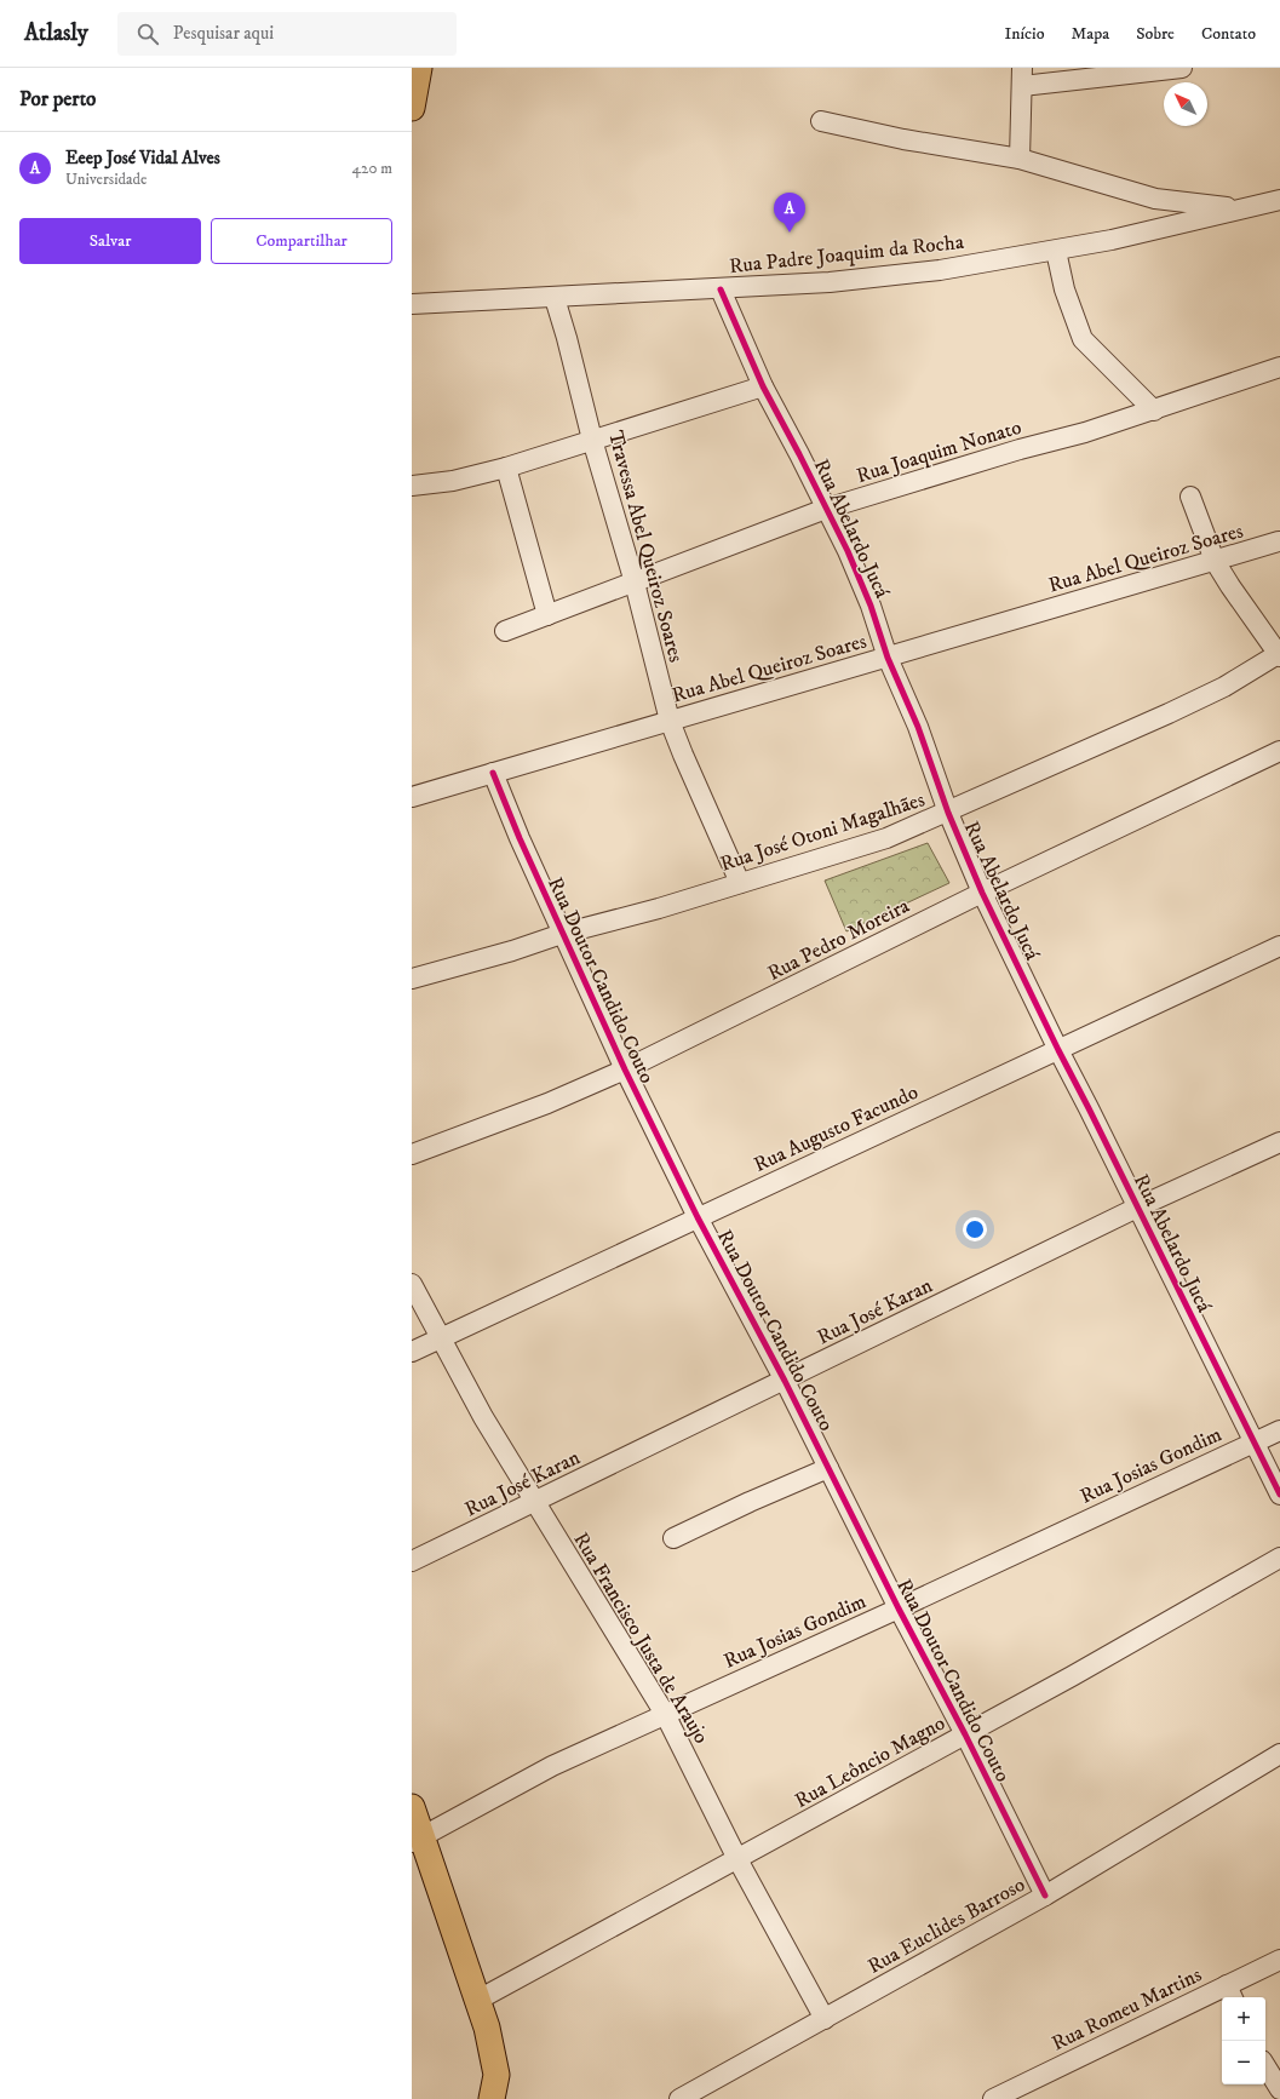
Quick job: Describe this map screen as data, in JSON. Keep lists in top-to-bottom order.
{
  "streets": {
    "street": [
      "Rua Padre Joaquim da Rocha",
      "Rua Joaquim Nonato",
      "Rua Abelardo Jucá",
      "Travessa Abel Queiroz Soares",
      "Rua Abel Queiroz Soares",
      "Rua José Otoni Magalhães",
      "Rua Pedro Moreira",
      "Rua Doutor Candido Couto",
      "Rua Augusto Facundo",
      "Rua José Karan",
      "Rua Josias Gondim",
      "Rua Francisco Justa de Araujo",
      "Rua Leôncio Magno",
      "Rua Euclides Barroso",
      "Rua Romeu Martins"
    ]
  },
  "crossings": [
    ["Rua Padre Joaquim da Rocha", "Rua Abelardo Jucá"],
    ["Rua Padre Joaquim da Rocha", "Travessa Abel Queiroz Soares"],
    ["Rua Joaquim Nonato", "Rua Abelardo Jucá"],
    ["Rua Joaquim Nonato", "Travessa Abel Queiroz Soares"],
    ["Rua Abelardo Jucá", "Rua Abel Queiroz Soares"],
    ["Rua Abelardo Jucá", "Rua José Otoni Magalhães"],
    ["Rua Abelardo Jucá", "Rua Pedro Moreira"],
    ["Rua Abelardo Jucá", "Rua Augusto Facundo"],
    ["Rua Abelardo Jucá", "Rua José Karan"],
    ["Rua Abelardo Jucá", "Rua Josias Gondim"],
    ["Travessa Abel Queiroz Soares", "Rua Abel Queiroz Soares"],
    ["Travessa Abel Queiroz Soares", "Rua José Otoni Magalhães"],
    ["Rua Abel Queiroz Soares", "Rua Doutor Candido Couto"],
    ["Rua José Otoni Magalhães", "Rua Doutor Candido Couto"],
    ["Rua Pedro Moreira", "Rua Doutor Candido Couto"],
    ["Rua Doutor Candido Couto", "Rua Augusto Facundo"],
    ["Rua Doutor Candido Couto", "Rua José Karan"],
    ["Rua Doutor Candido Couto", "Rua Josias Gondim"],
    ["Rua Doutor Candido Couto", "Rua Leôncio Magno"],
    ["Rua Doutor Candido Couto", "Rua Euclides Barroso"],
    ["Rua Augusto Facundo", "Rua Francisco Justa de Araujo"],
    ["Rua José Karan", "Rua Francisco Justa de Araujo"],
    ["Rua Josias Gondim", "Rua Francisco Justa de Araujo"],
    ["Rua Francisco Justa de Araujo", "Rua Leôncio Magno"],
    ["Rua Francisco Justa de Araujo", "Rua Euclides Barroso"]
  ],
  "north": "top left",
  "page": {
    "header": "Atlasly",
    "search": "Pesquisar aqui",
    "nav": [
      "Início",
      "Mapa",
      "Sobre",
      "Contato"
    ],
    "heading": "Por perto",
    "list": [
      {
        "mark": "A",
        "name": "Eeep José Vidal Alves",
        "note": "Universidade",
        "value": "420 m"
      }
    ],
    "pins": "A",
    "buttons": ["Salvar", "Compartilhar"],
    "map_buttons": ["+", "−"]
  }
}
